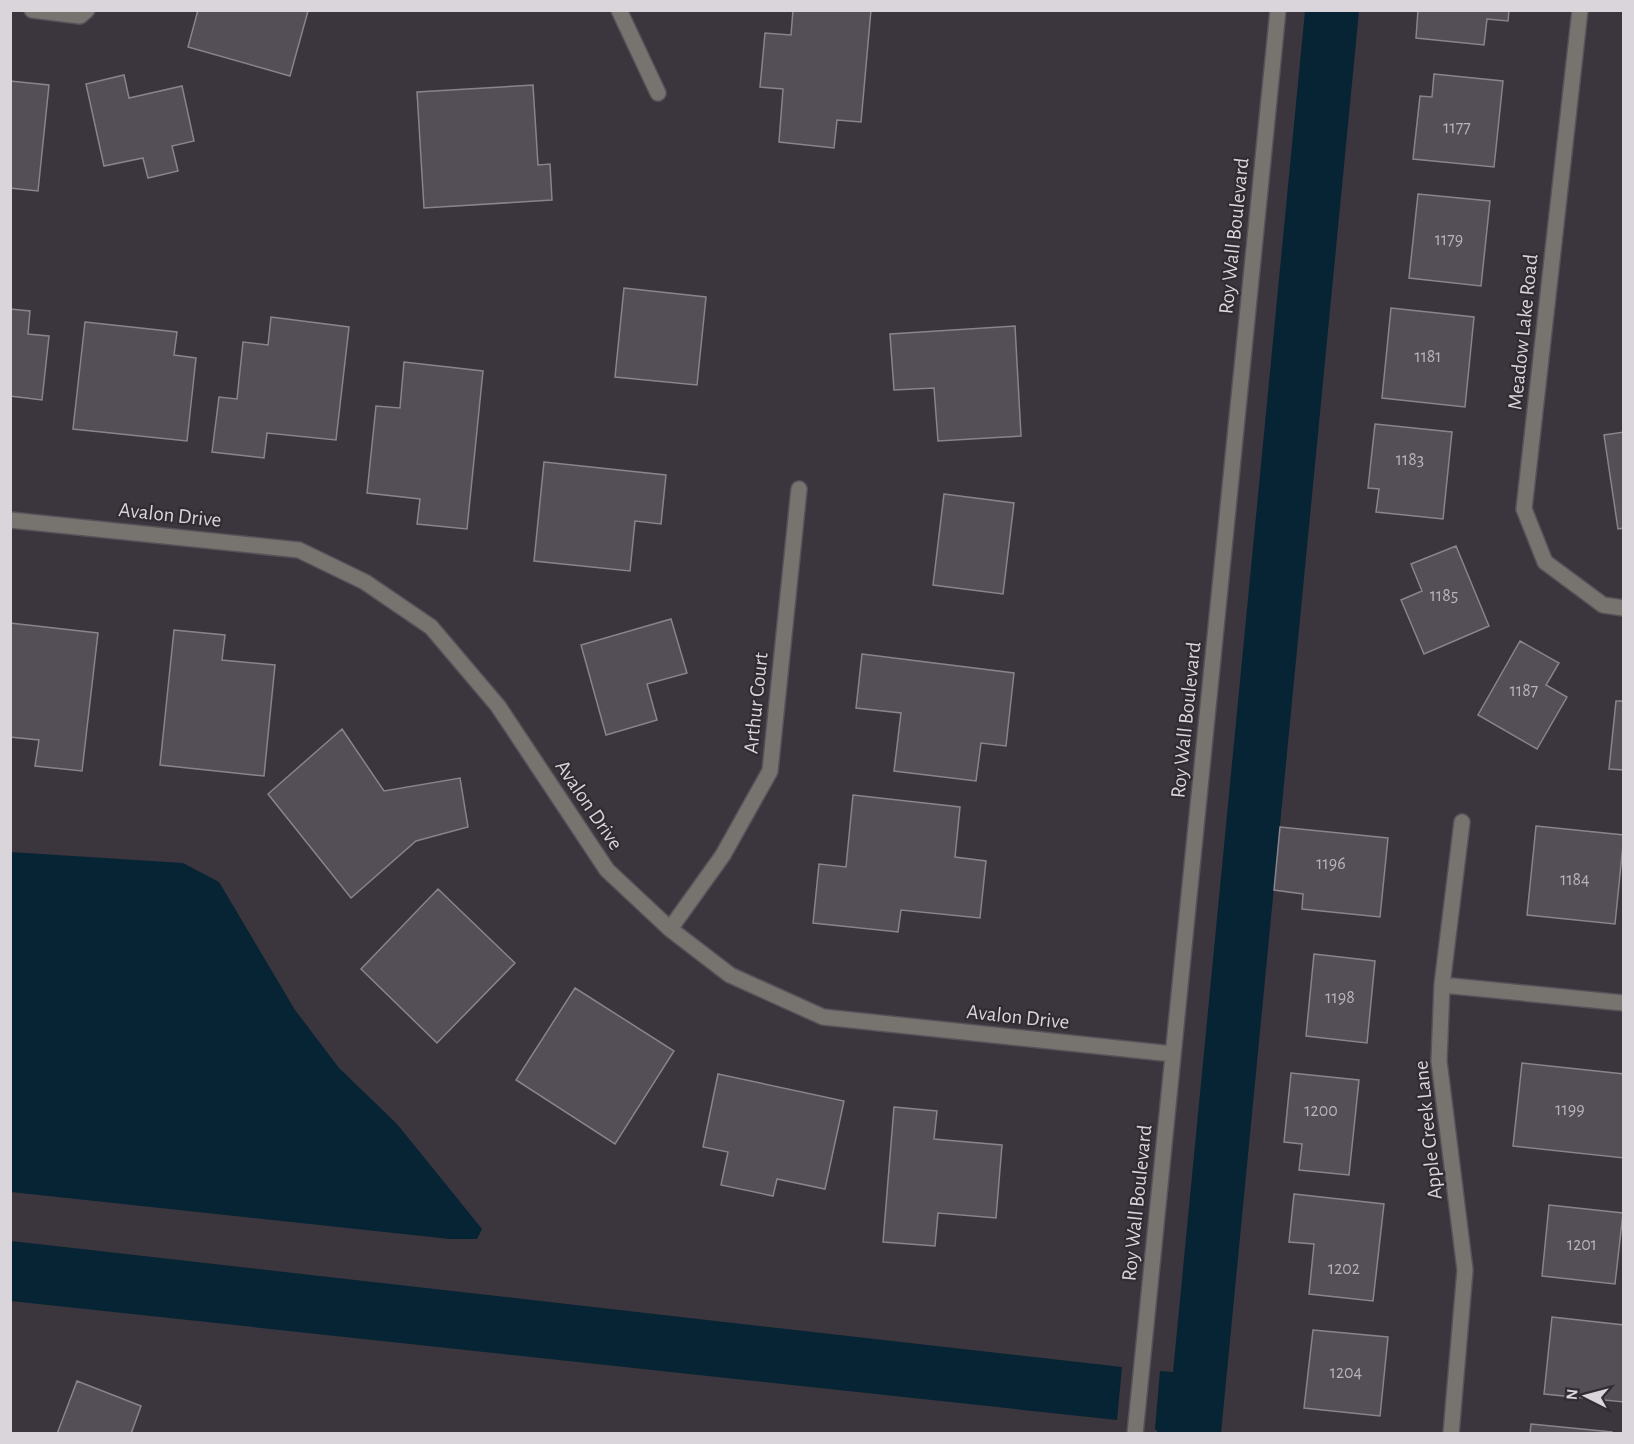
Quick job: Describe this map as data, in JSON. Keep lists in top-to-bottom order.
{
  "streets": {
    "street": [
      "Roy Wall Boulevard",
      "Meadow Lake Road",
      "Avalon Drive",
      "Arthur Court",
      "Apple Creek Lane"
    ]
  },
  "crossings": [
    ["Roy Wall Boulevard", "Avalon Drive"],
    ["Avalon Drive", "Arthur Court"]
  ],
  "house_numbers": [
    "1177",
    "1179",
    "1181",
    "1183",
    "1185",
    "1187",
    "1196",
    "1184",
    "1198",
    "1199",
    "1200",
    "1201",
    "1202",
    "1204"
  ],
  "north": "left"
}
